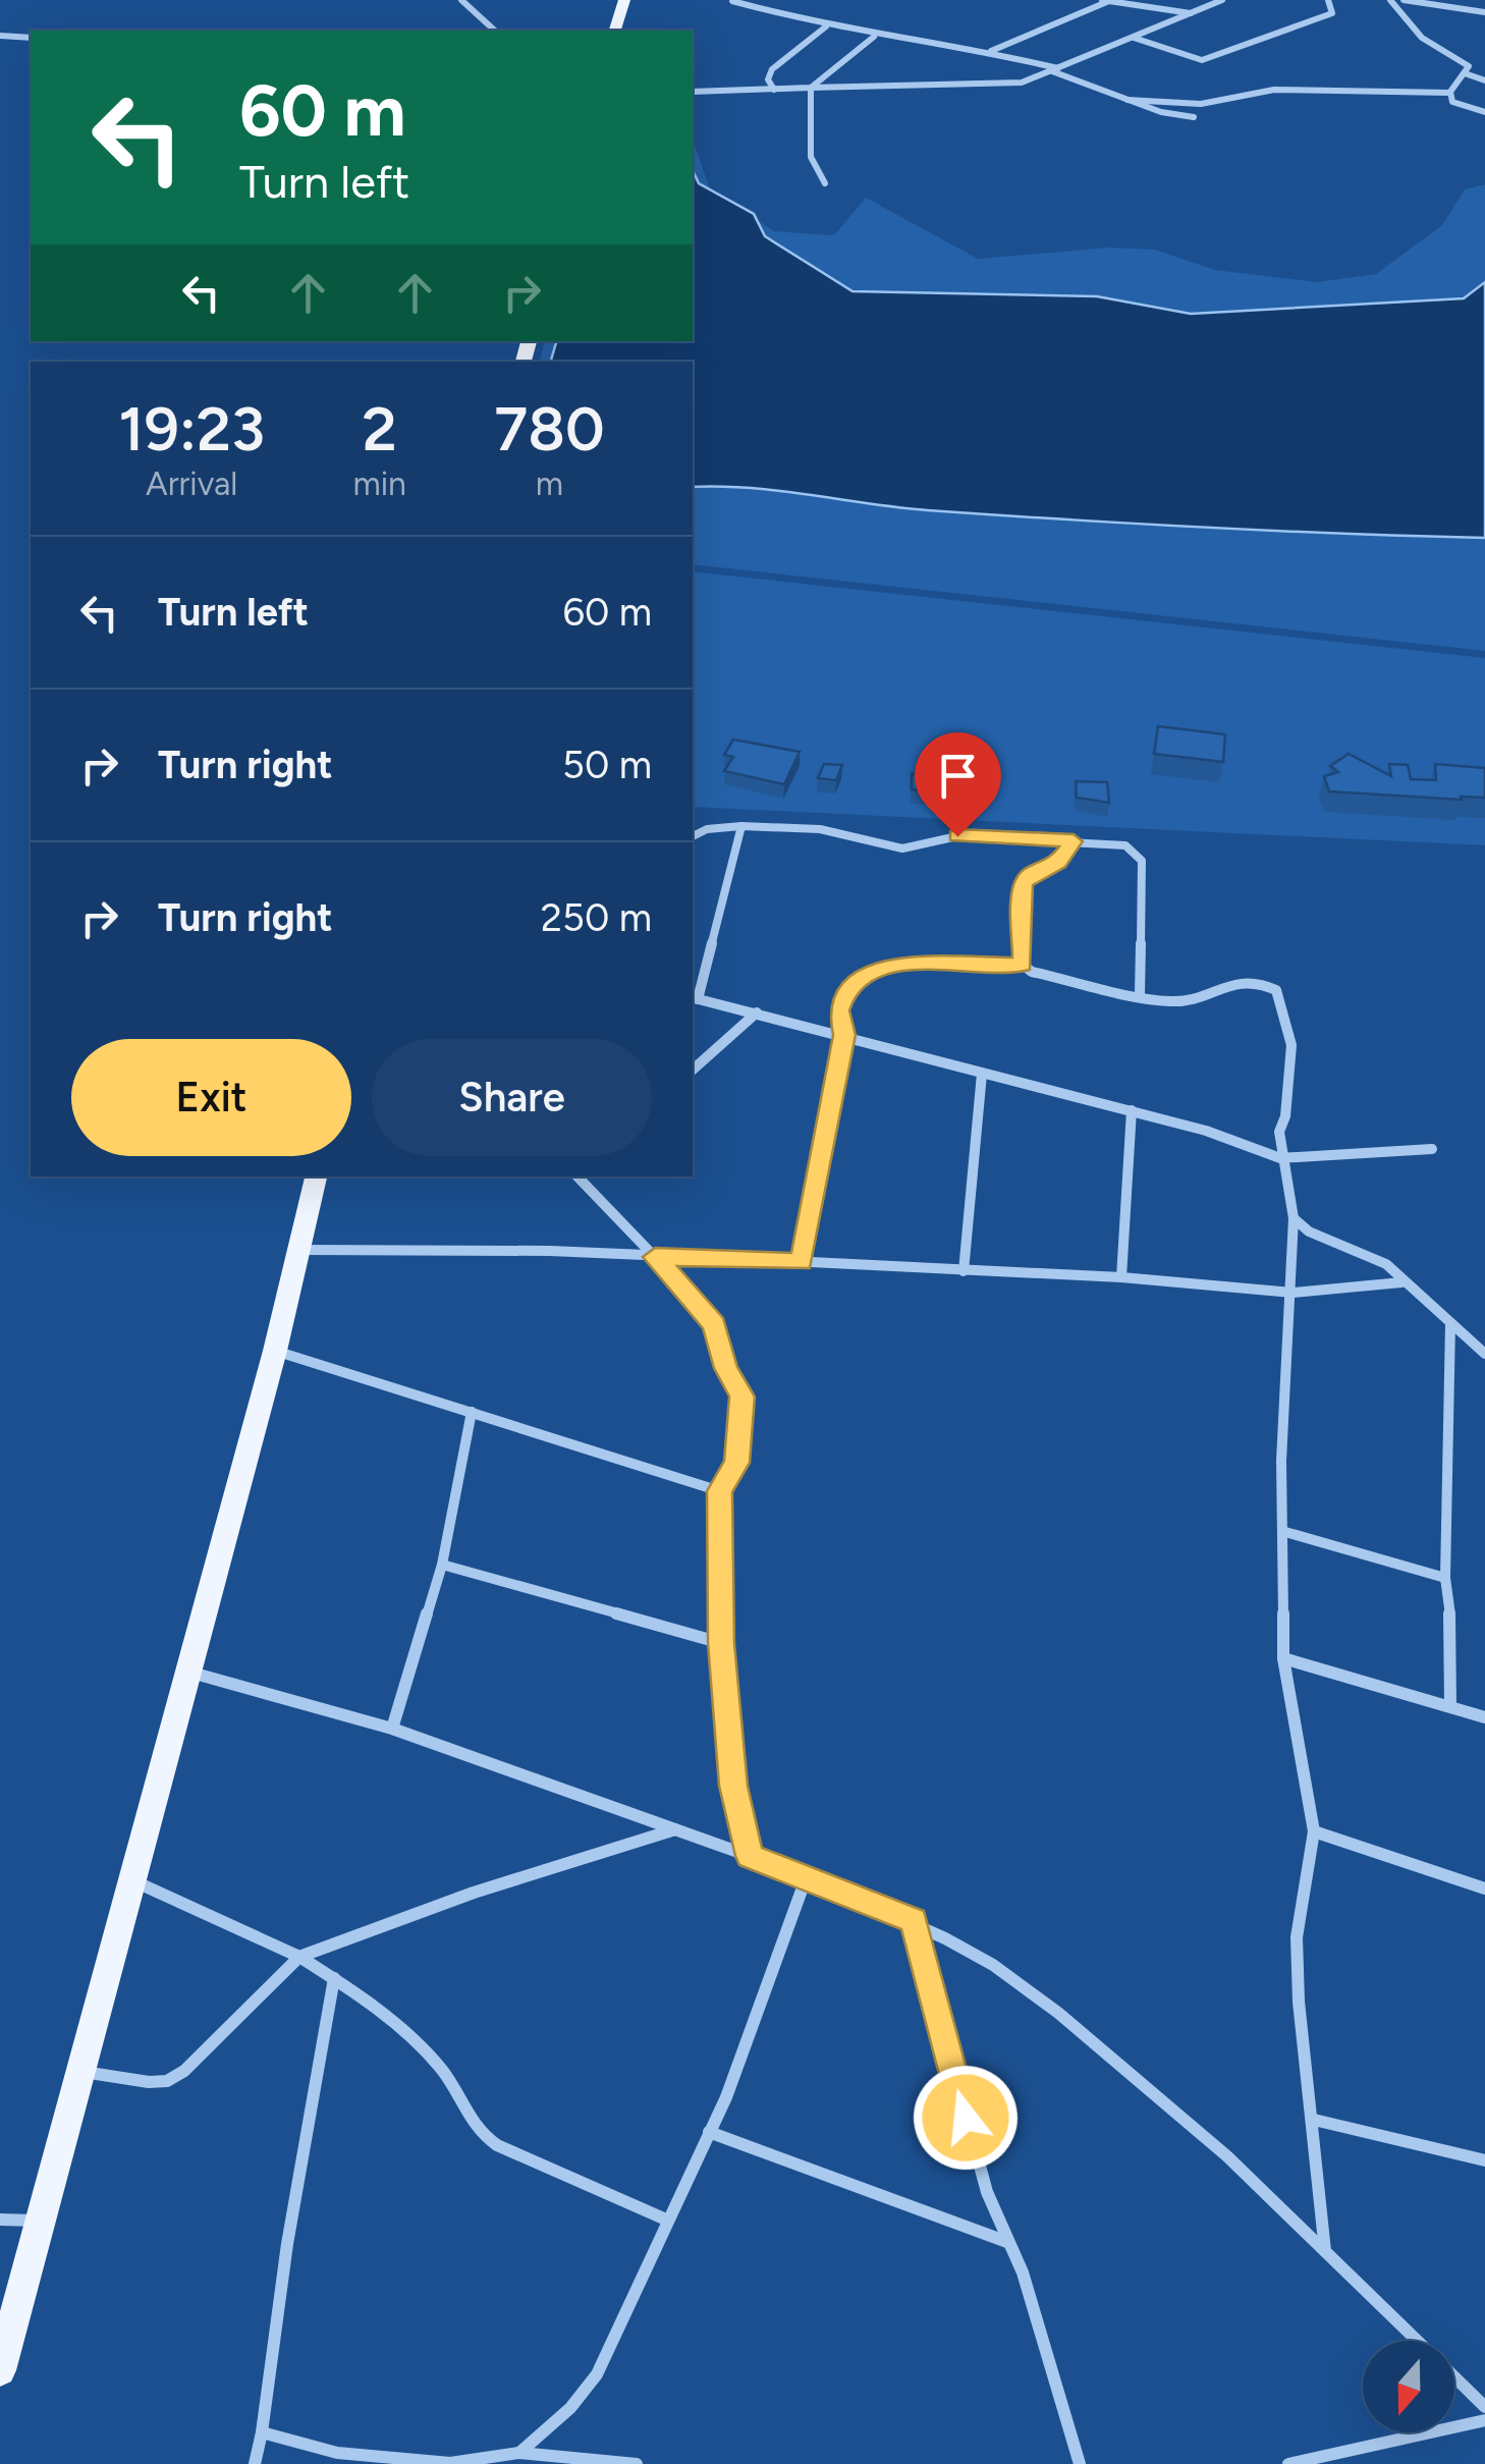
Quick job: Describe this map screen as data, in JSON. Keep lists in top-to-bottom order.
{
  "north": "bottom",
  "page": {
    "turn": ["60 m", "Turn left"],
    "eta": [
      "19:23",
      "Arrival",
      "2",
      "min",
      "780",
      "m"
    ],
    "list": [
      {
        "name": "Turn left",
        "value": "60 m"
      },
      {
        "name": "Turn right",
        "value": "50 m"
      },
      {
        "name": "Turn right",
        "value": "250 m"
      }
    ],
    "buttons": ["Exit", "Share"]
  }
}
